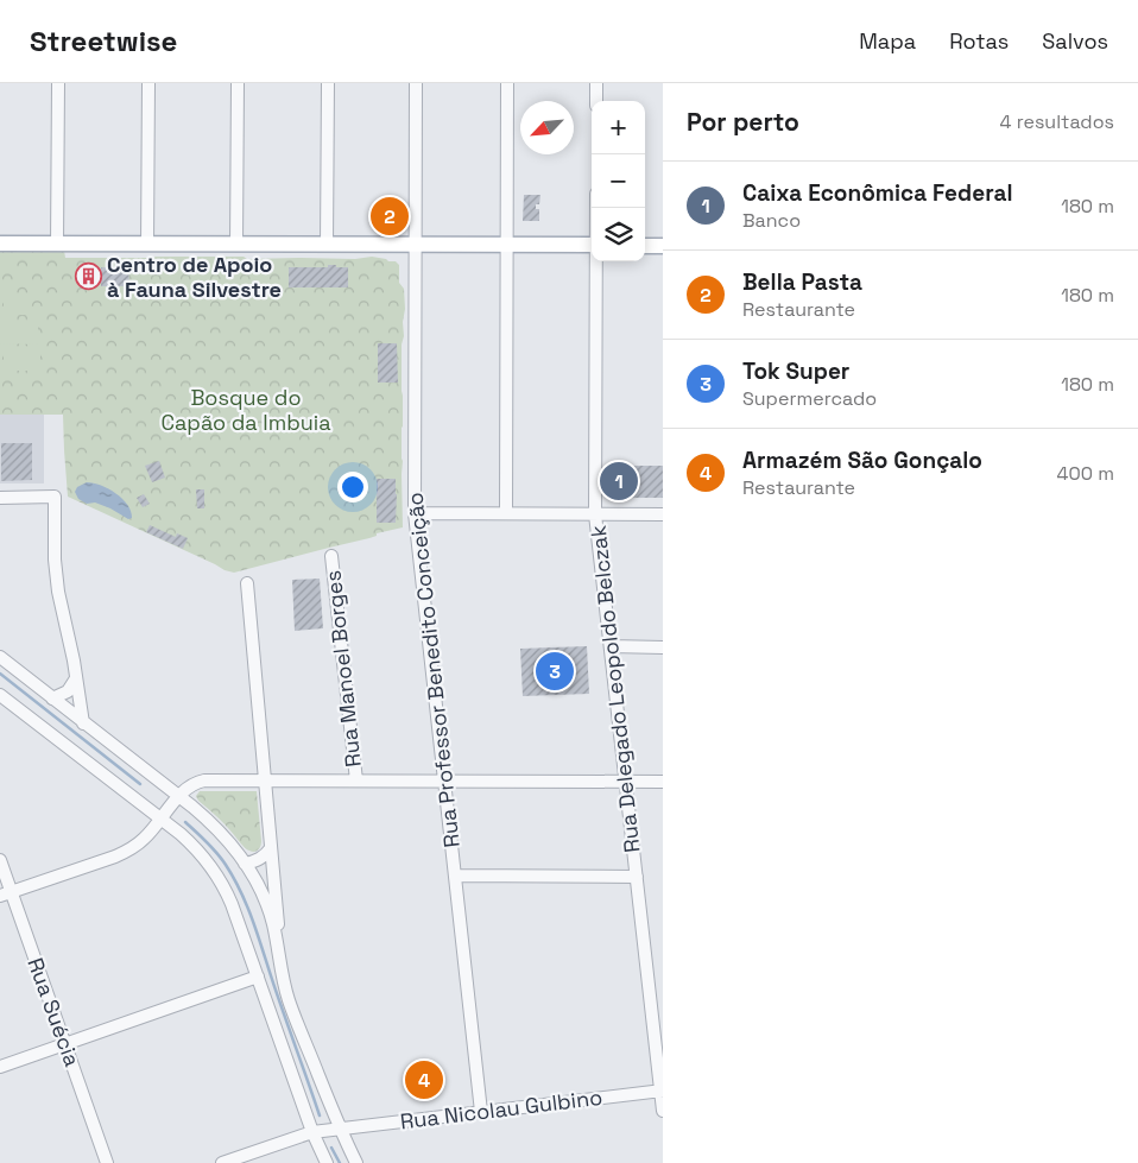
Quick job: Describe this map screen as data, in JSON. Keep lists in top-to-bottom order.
{
  "streets": {
    "street": [
      "Rua Manoel Borges",
      "Rua Professor Benedito Conceição",
      "Rua Delegado Leopoldo Belczak",
      "Rua Suécia",
      "Rua Nicolau Gulbino"
    ]
  },
  "crossings": [
    ["Rua Professor Benedito Conceição", "Rua Nicolau Gulbino"],
    ["Rua Delegado Leopoldo Belczak", "Rua Nicolau Gulbino"]
  ],
  "parks": ["Bosque do Capão da Imbuia"],
  "places": {
    "building": ["Centro de Apoio à Fauna Silvestre"]
  },
  "north": "bottom left",
  "page": {
    "header": "Streetwise",
    "nav": ["Mapa", "Rotas", "Salvos"],
    "heading": ["Por perto", "4 resultados"],
    "map_buttons": ["+", "−"],
    "list": [
      {
        "mark": "1",
        "name": "Caixa Econômica Federal",
        "note": "Banco",
        "value": "180 m"
      },
      {
        "mark": "2",
        "name": "Bella Pasta",
        "note": "Restaurante",
        "value": "180 m"
      },
      {
        "mark": "3",
        "name": "Tok Super",
        "note": "Supermercado",
        "value": "180 m"
      },
      {
        "mark": "4",
        "name": "Armazém São Gonçalo",
        "note": "Restaurante",
        "value": "400 m"
      }
    ],
    "pins": [
      "2",
      "1",
      "3",
      "4"
    ]
  }
}
